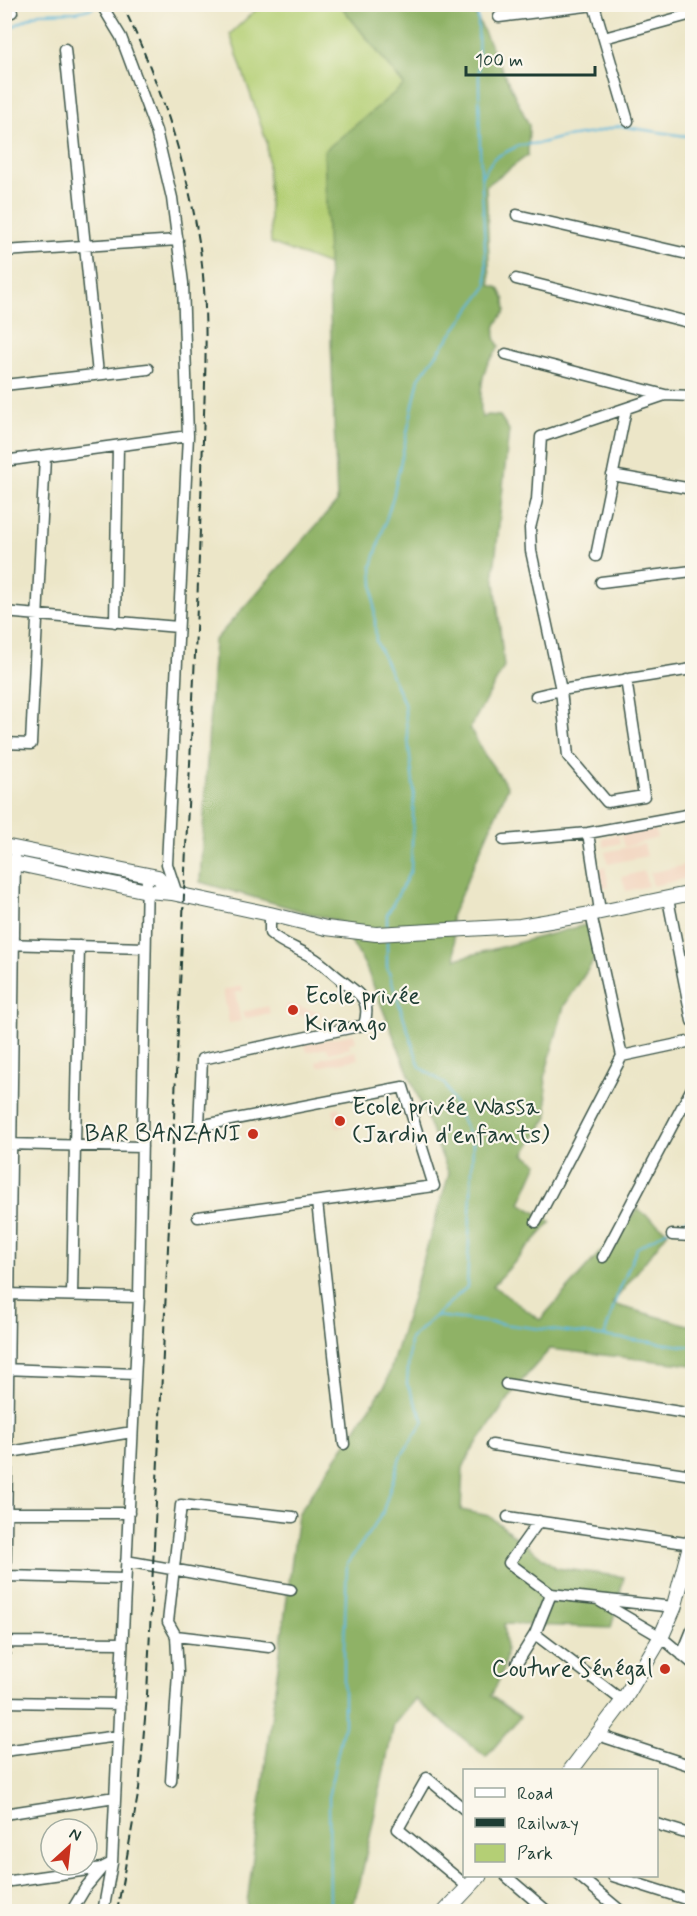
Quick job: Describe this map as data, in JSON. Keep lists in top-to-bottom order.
{
  "places": [
    "Ecole privée Kirango",
    "Ecole privée Wassa (Jardin d'enfants)",
    "BAR BANZANI",
    "Couture Sénégal"
  ],
  "legend": ["Road", "Railway", "Park"],
  "scale_bar": "100 m",
  "north": "top right"
}
